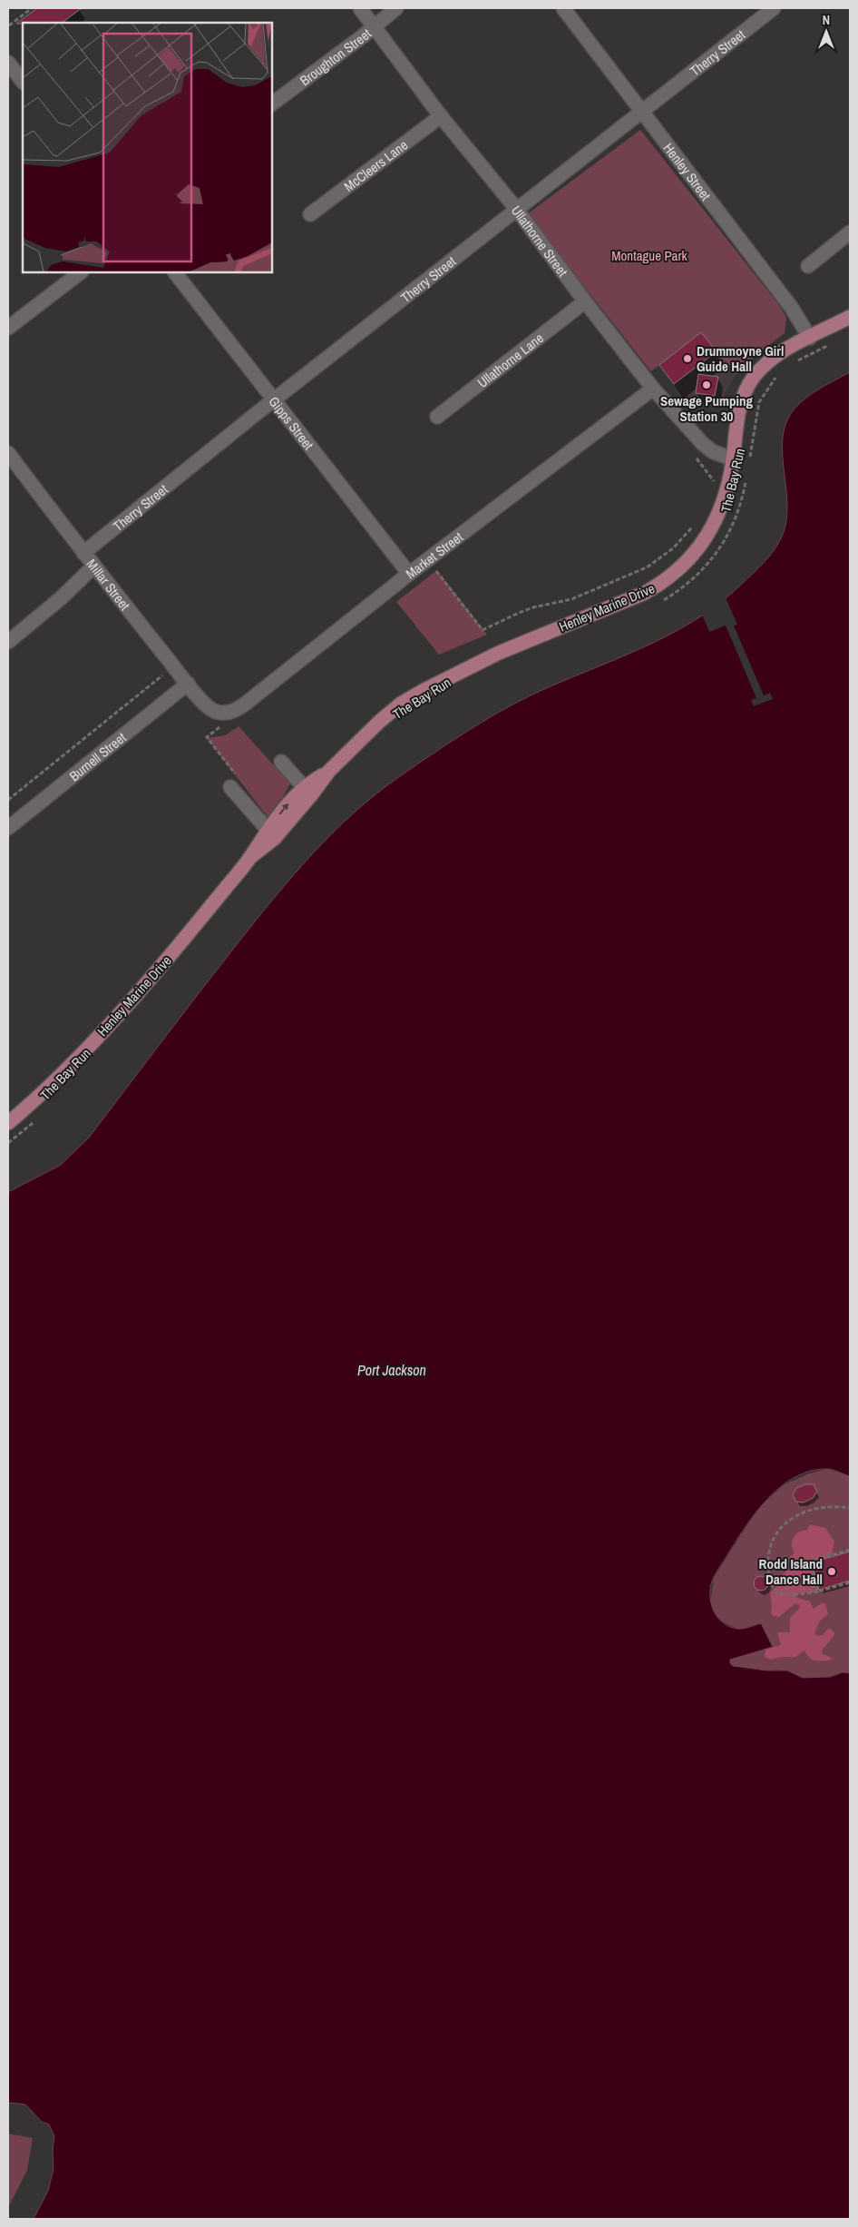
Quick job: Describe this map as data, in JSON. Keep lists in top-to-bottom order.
{
  "streets": {
    "main road": ["Henley Marine Drive"],
    "street": [
      "Therry Street",
      "Broughton Street",
      "McCleers Lane",
      "Henley Street",
      "Ullathorne Street",
      "Ullathorne Lane",
      "Gipps Street",
      "Market Street",
      "Millar Street",
      "Burnell Street"
    ],
    "path": ["The Bay Run"]
  },
  "crossings": [
    ["Therry Street", "Henley Street"],
    ["Therry Street", "Ullathorne Street"],
    ["Therry Street", "Gipps Street"],
    ["Therry Street", "Millar Street"],
    ["Broughton Street", "Ullathorne Street"],
    ["McCleers Lane", "Ullathorne Street"],
    ["Henley Street", "Henley Marine Drive"],
    ["Ullathorne Street", "Ullathorne Lane"],
    ["Ullathorne Street", "Market Street"],
    ["Ullathorne Street", "Henley Marine Drive"],
    ["Gipps Street", "Market Street"],
    ["Market Street", "Millar Street"],
    ["Millar Street", "Burnell Street"]
  ],
  "water": ["Port Jackson"],
  "parks": ["Montague Park"],
  "places": ["Drummoyne Girl Guide Hall", "Sewage Pumping Station 30", "Rodd Island Dance Hall"],
  "north": "top"
}
